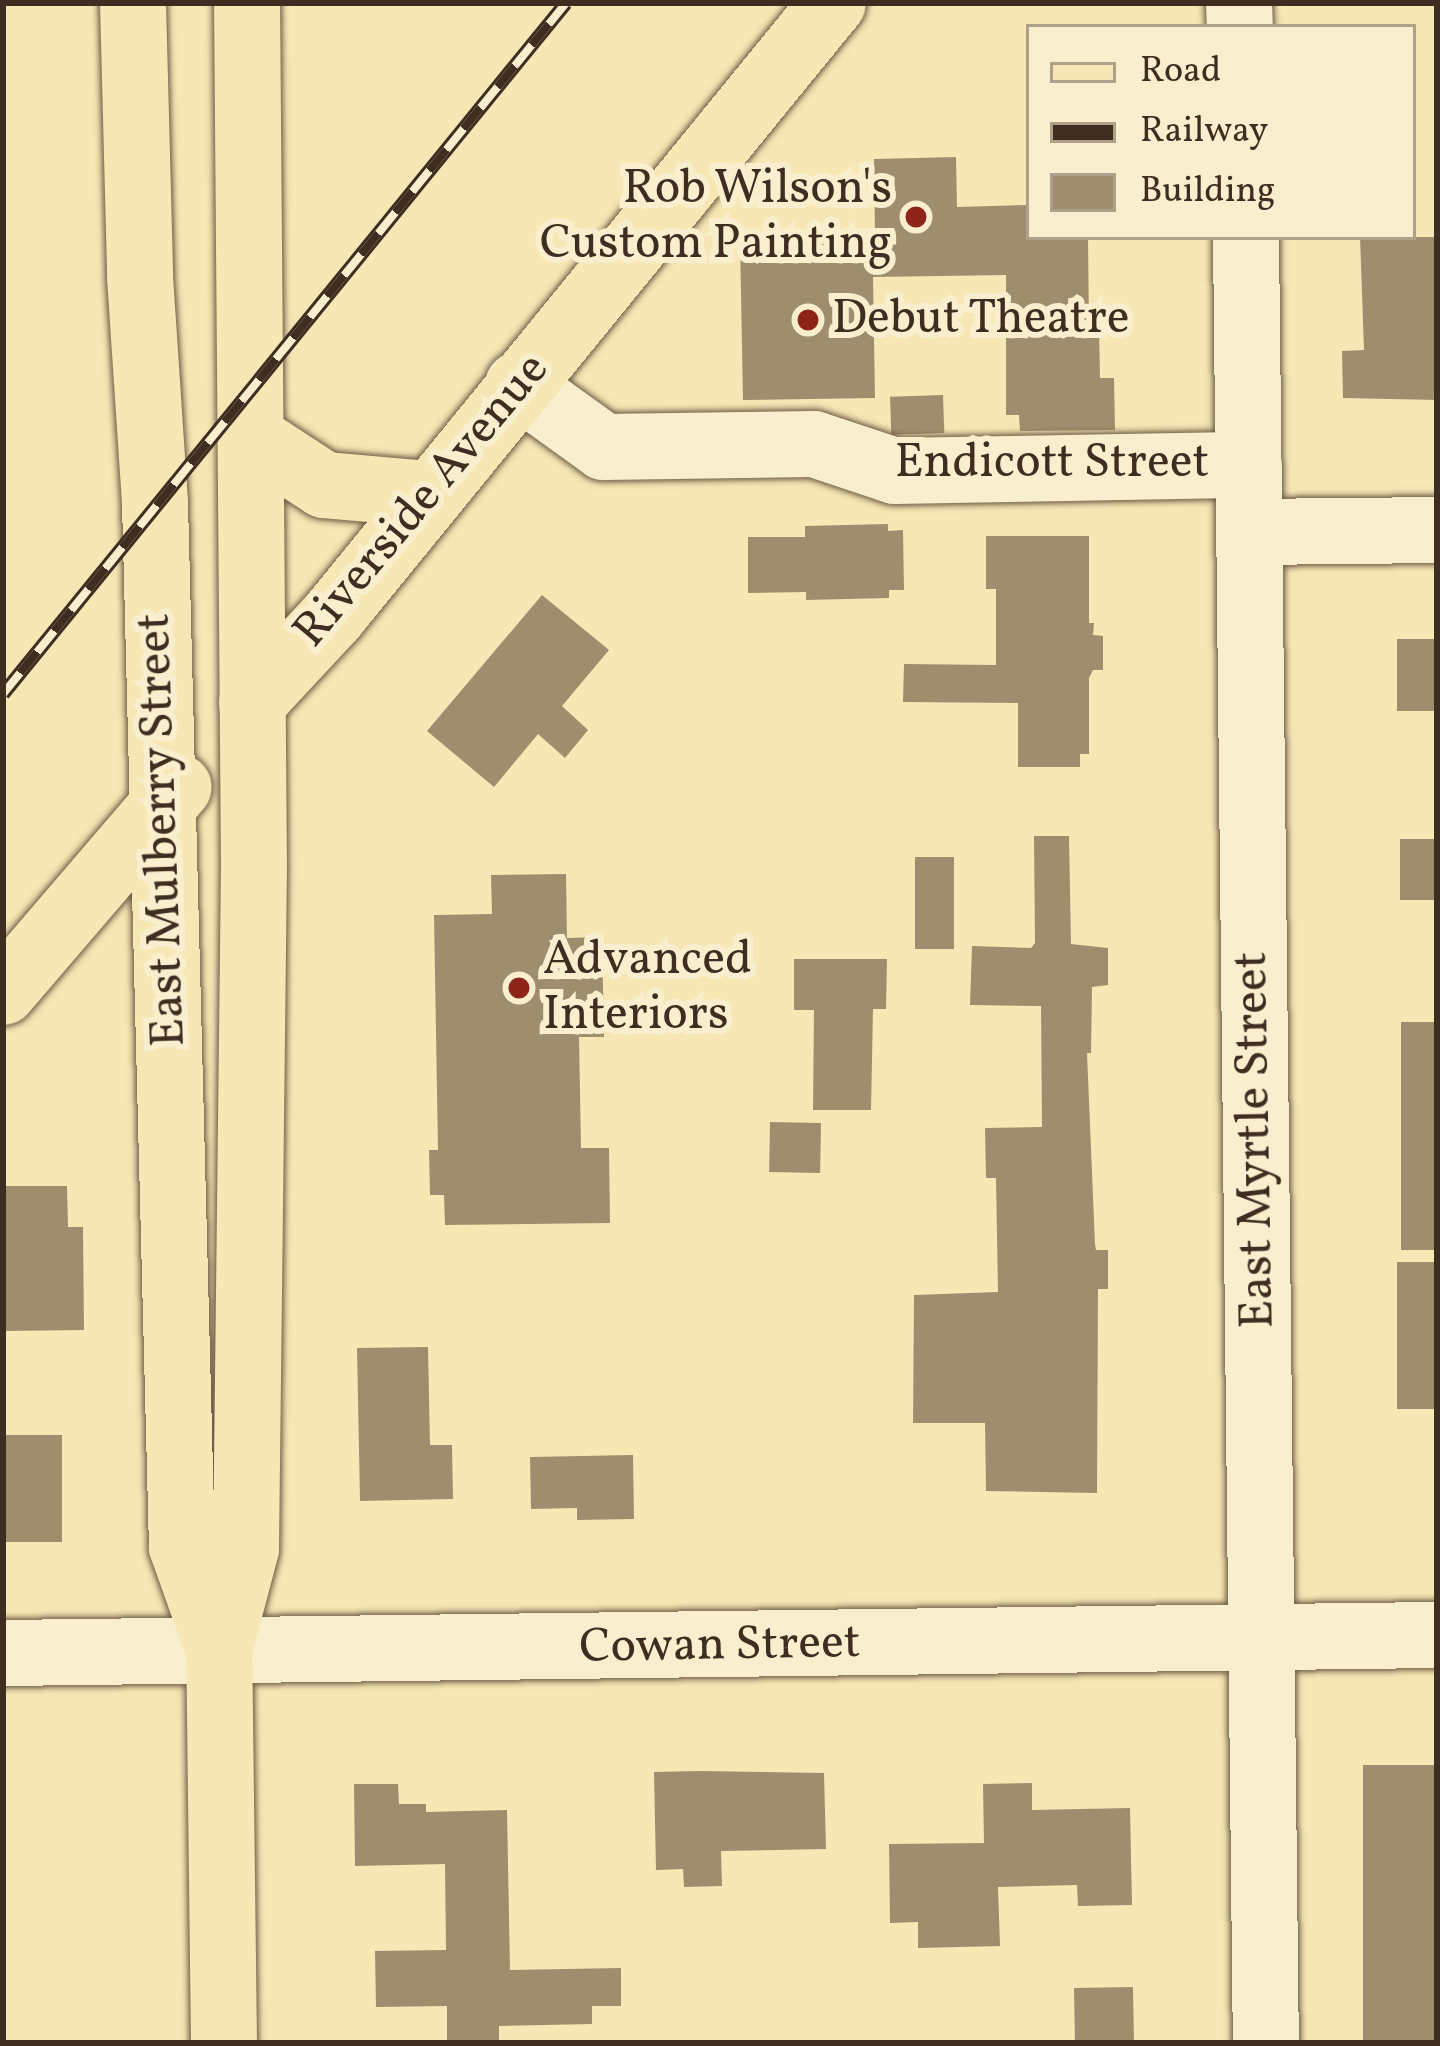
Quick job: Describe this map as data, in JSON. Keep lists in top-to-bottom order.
{
  "streets": {
    "main road": ["Riverside Avenue", "East Mulberry Street"],
    "street": ["Endicott Street", "East Myrtle Street", "Cowan Street"]
  },
  "crossings": [
    ["Endicott Street", "Riverside Avenue"],
    ["Endicott Street", "East Myrtle Street"],
    ["Riverside Avenue", "East Mulberry Street"],
    ["East Mulberry Street", "Cowan Street"],
    ["East Myrtle Street", "Cowan Street"]
  ],
  "places": ["Rob Wilson's Custom Painting", "Debut Theatre", "Advanced Interiors"],
  "legend": ["Road", "Railway", "Building"]
}
